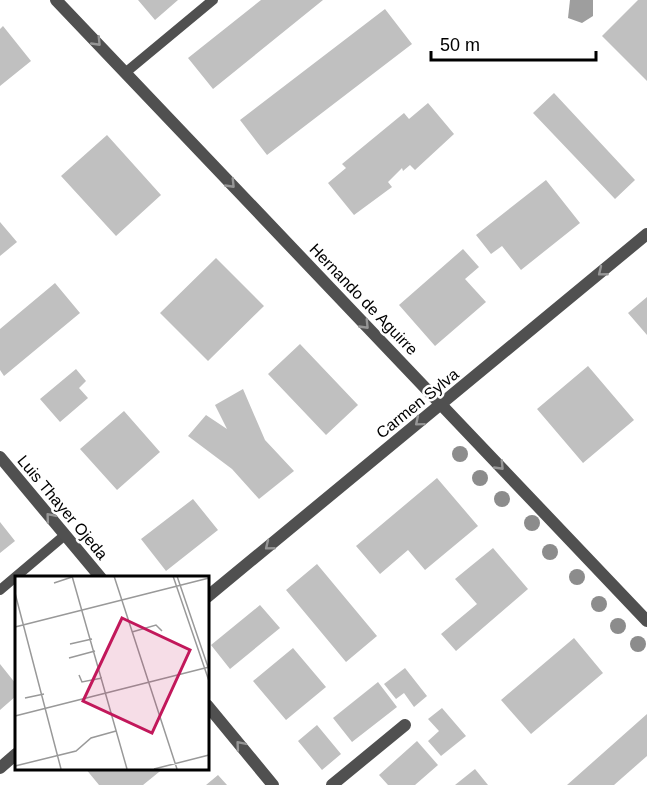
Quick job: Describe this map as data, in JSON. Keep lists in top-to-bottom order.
{
  "streets": {
    "street": ["Hernando de Aguirre", "Carmen Sylva", "Luis Thayer Ojeda"]
  },
  "crossings": [
    ["Hernando de Aguirre", "Carmen Sylva"]
  ],
  "one_way": ["Hernando de Aguirre", "Carmen Sylva", "Luis Thayer Ojeda"],
  "scale_bar": "50 m"
}
